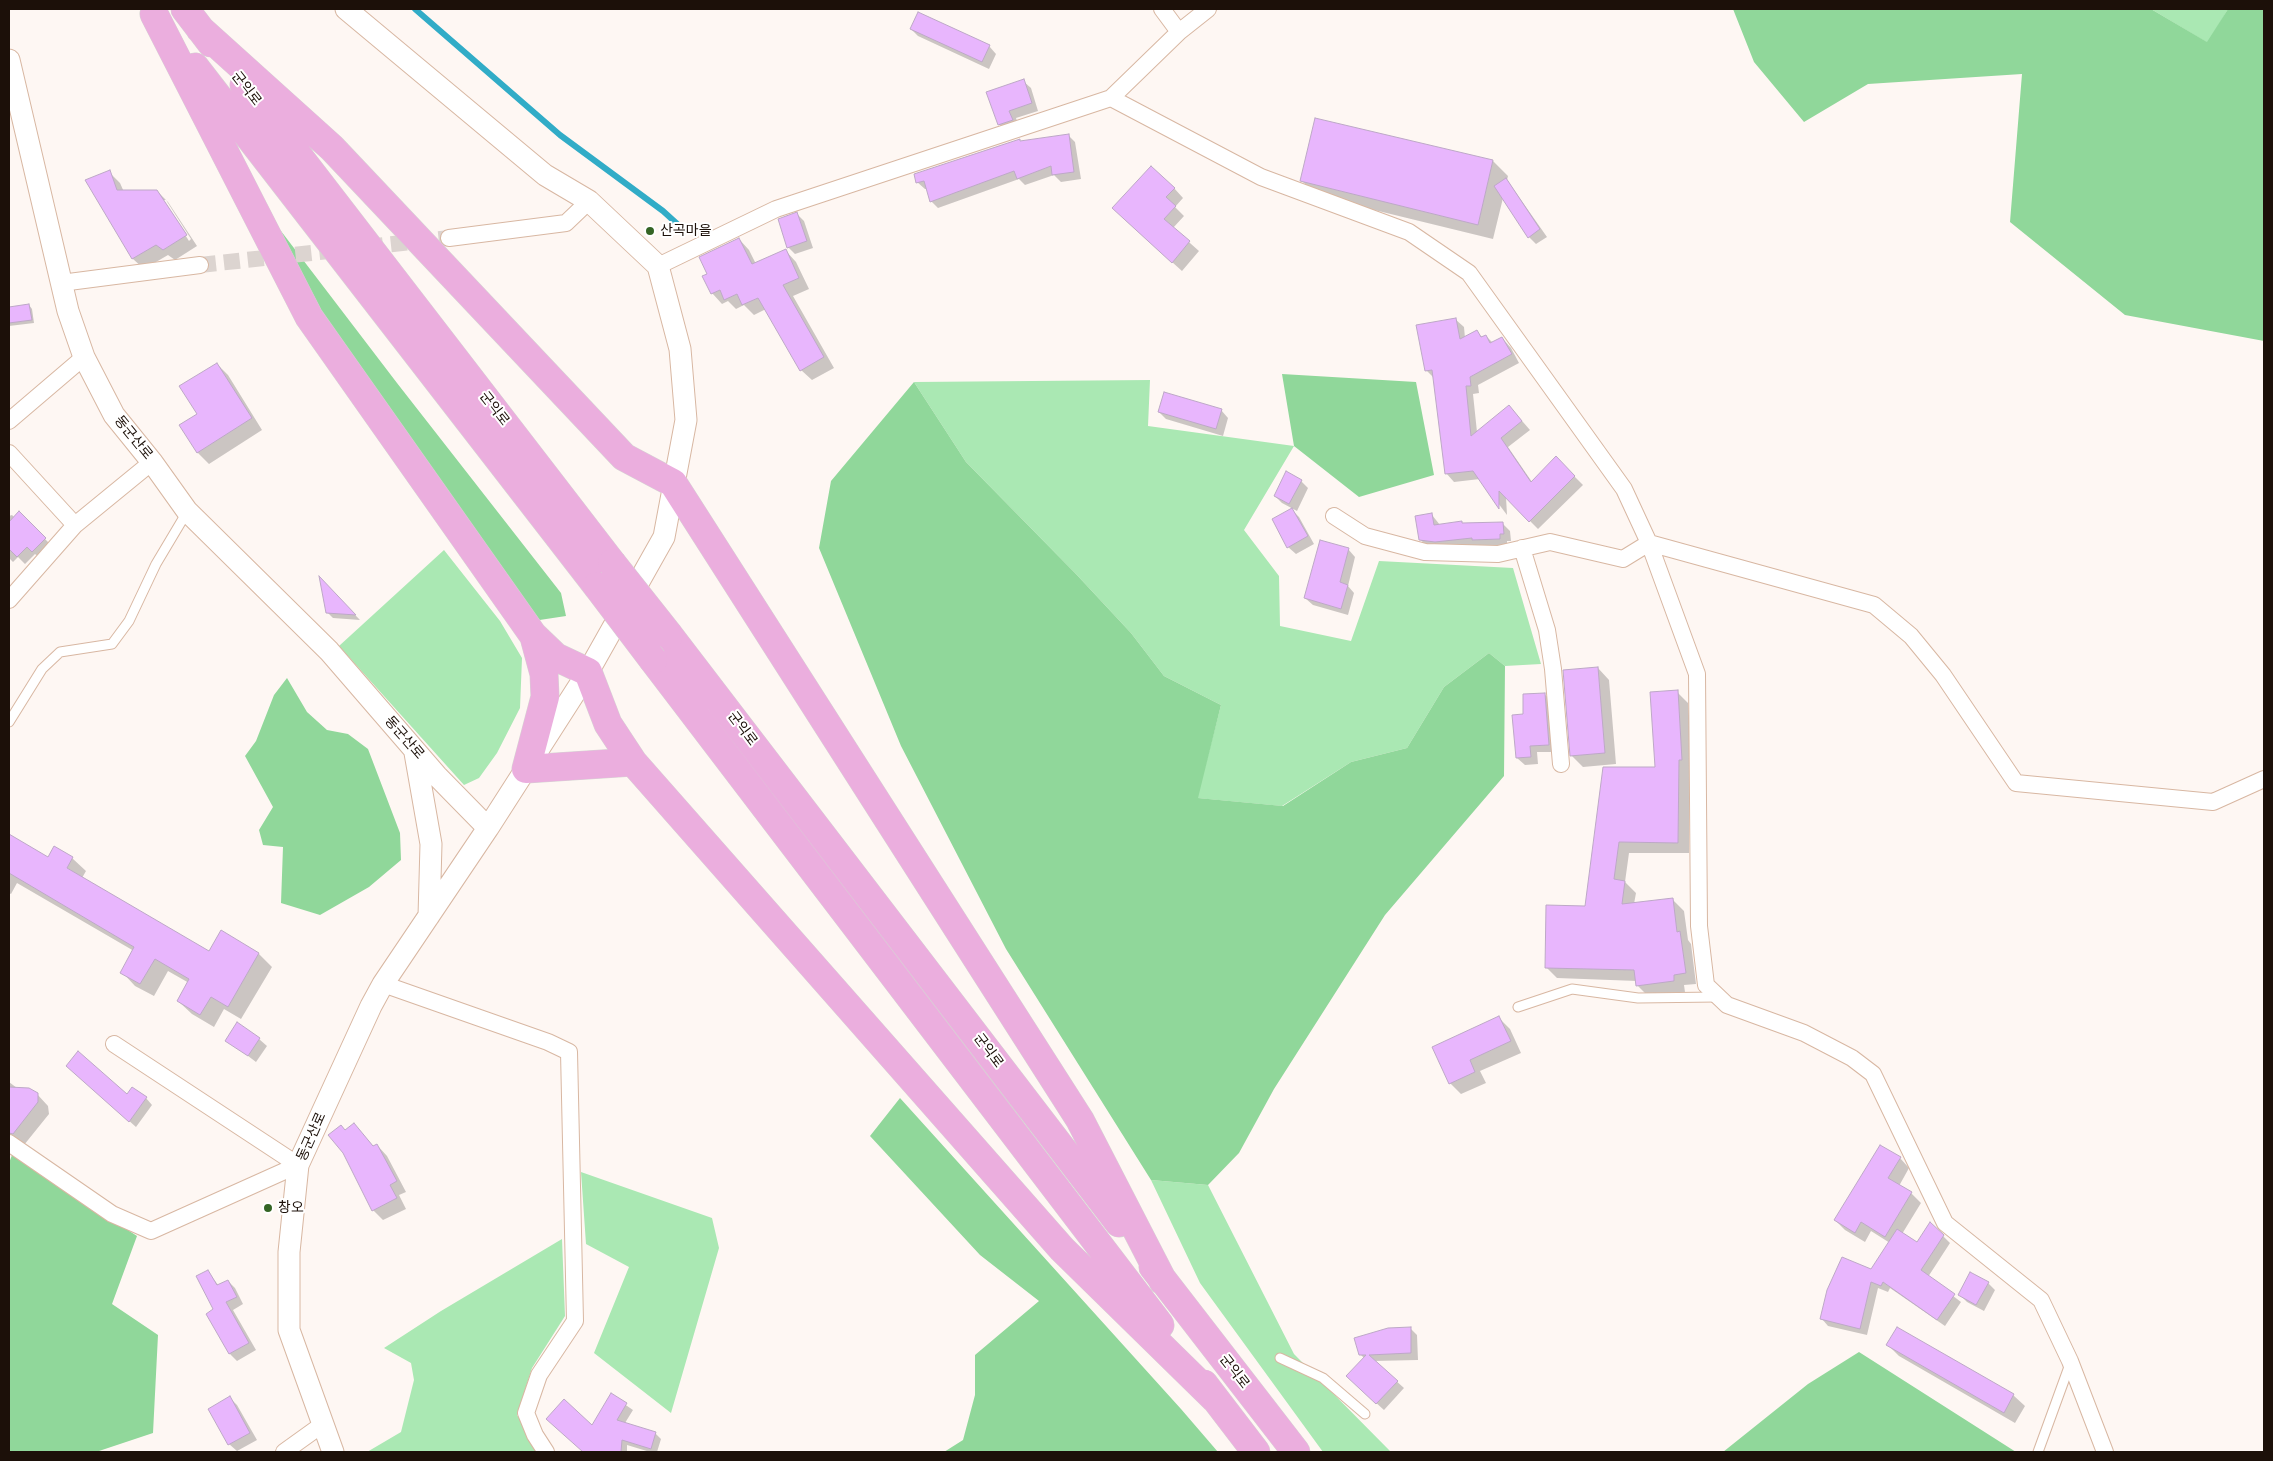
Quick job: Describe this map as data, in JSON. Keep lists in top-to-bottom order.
{
  "streets": {
    "highway": ["군익로"],
    "street": ["동군산로"]
  },
  "places": ["산곡마을", "창오"]
}
